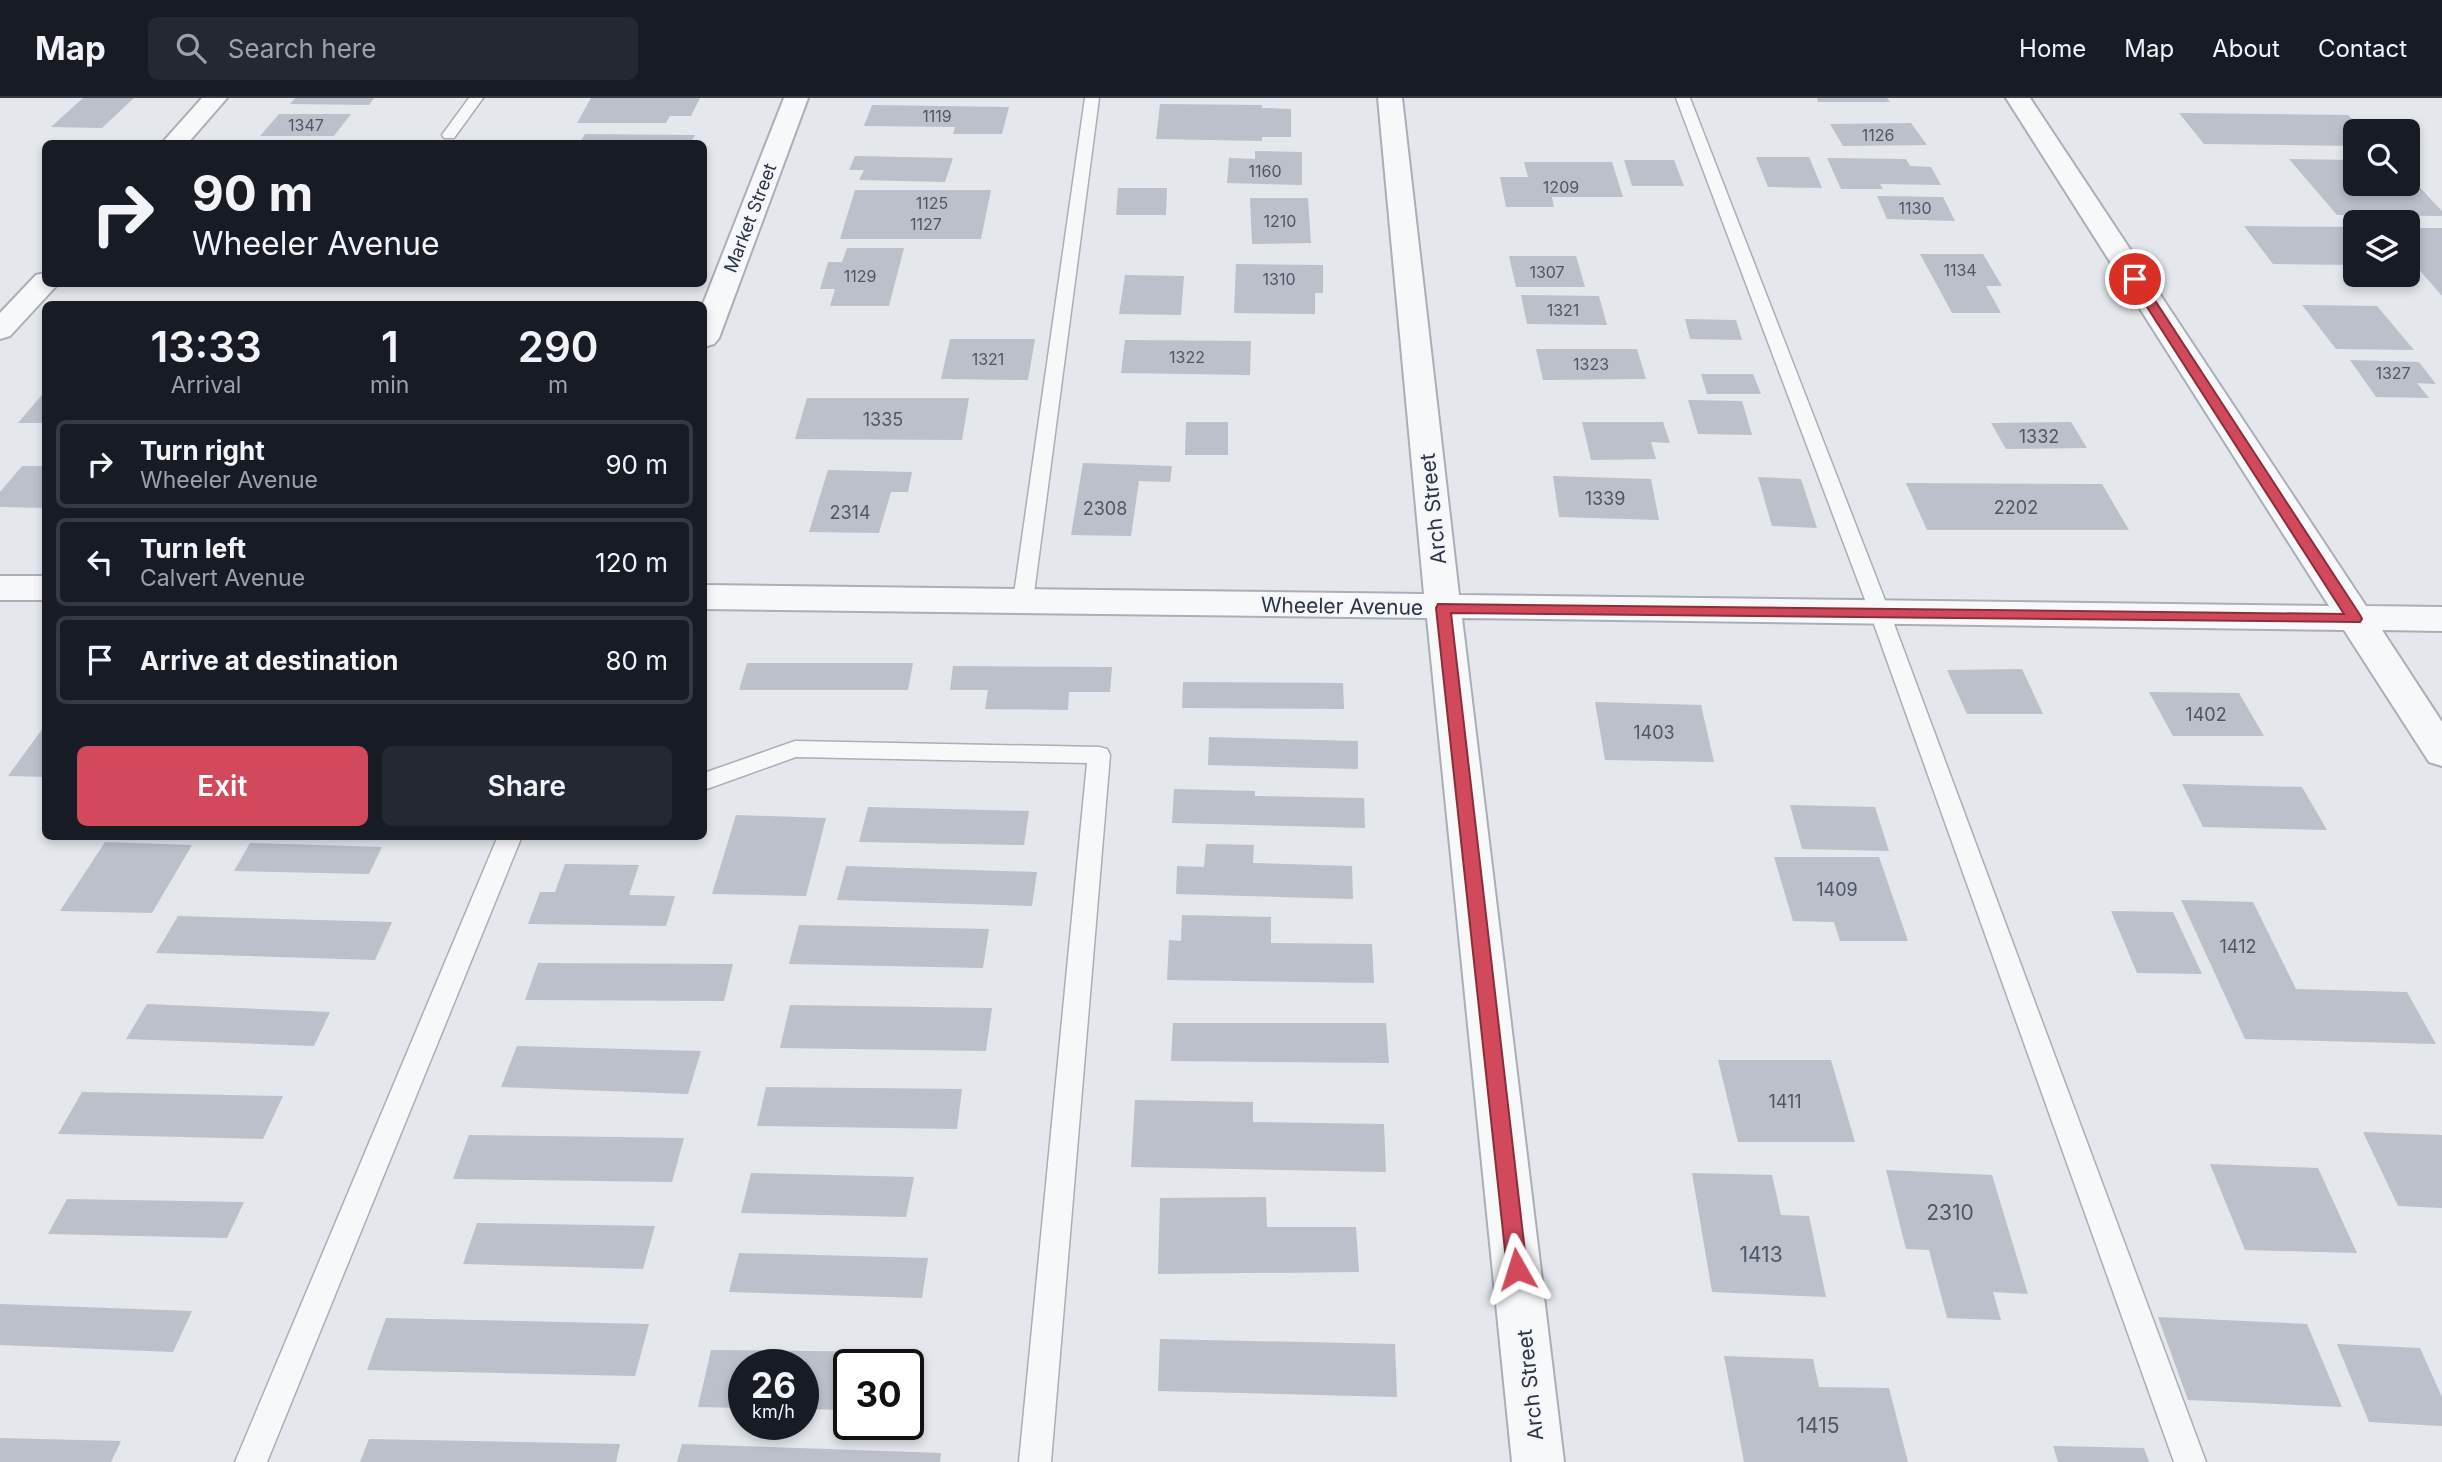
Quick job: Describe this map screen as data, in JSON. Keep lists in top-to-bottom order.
{
  "streets": {
    "street": ["Market Street", "Arch Street", "Wheeler Avenue"]
  },
  "crossings": [
    ["Arch Street", "Wheeler Avenue"]
  ],
  "house_numbers": [
    "1119",
    "1347",
    "1126",
    "1160",
    "1209",
    "1125",
    "1130",
    "1210",
    "1127",
    "1134",
    "1307",
    "1129",
    "1310",
    "1321",
    "1322",
    "1321",
    "1323",
    "1327",
    "1335",
    "1332",
    "1339",
    "2202",
    "2308",
    "2314",
    "1402",
    "1403",
    "1409",
    "1412",
    "1411",
    "2310",
    "1413",
    "1415"
  ],
  "page": {
    "header": "Map",
    "search": "Search here",
    "nav": [
      "Home",
      "Map",
      "About",
      "Contact"
    ],
    "turn": ["90 m", "Wheeler Avenue"],
    "eta": [
      "13:33",
      "Arrival",
      "1",
      "min",
      "290",
      "m"
    ],
    "list": [
      {
        "name": "Turn right",
        "note": "Wheeler Avenue",
        "value": "90 m"
      },
      {
        "name": "Turn left",
        "note": "Calvert Avenue",
        "value": "120 m"
      },
      {
        "name": "Arrive at destination",
        "value": "80 m"
      }
    ],
    "buttons": ["Exit", "Share"],
    "speed": "26 km/h",
    "limit": "30"
  }
}
